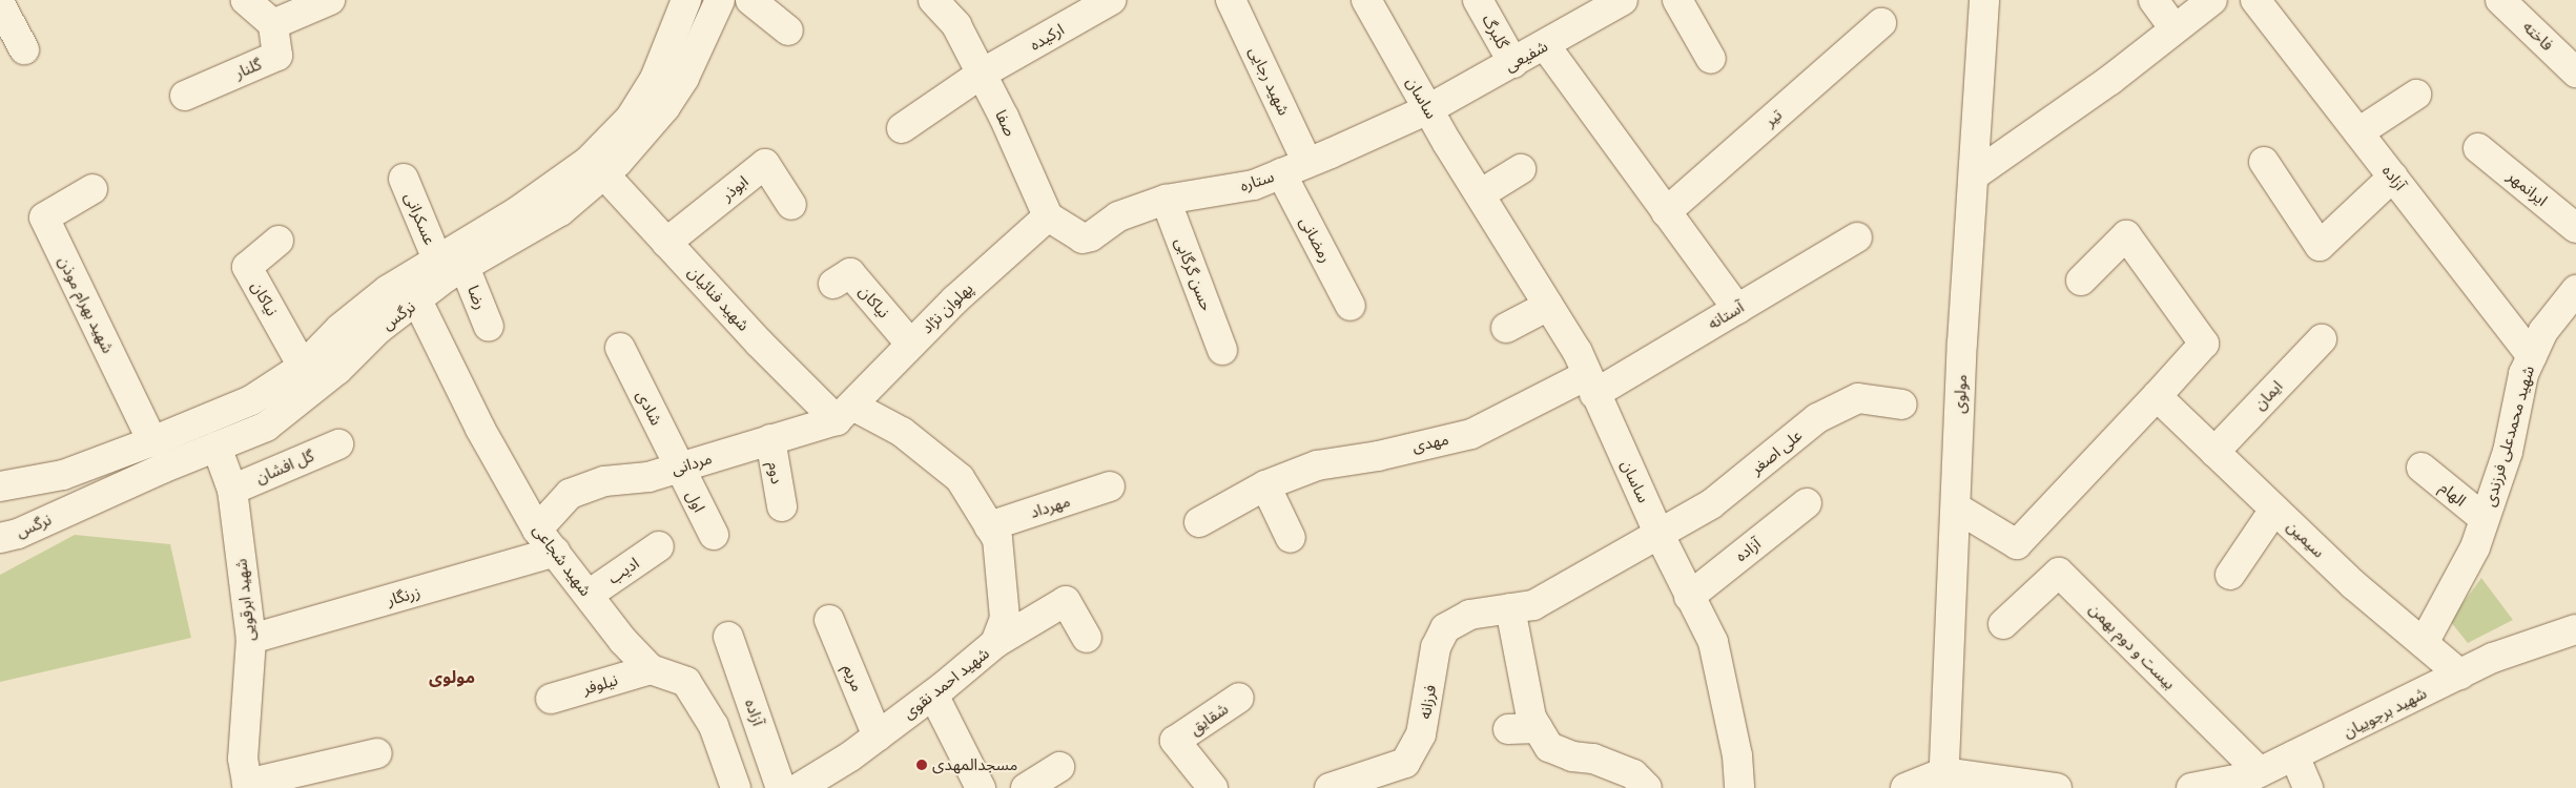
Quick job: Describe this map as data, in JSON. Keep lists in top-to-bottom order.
{
  "streets": {
    "street": [
      "گلبرگ",
      "فاخته",
      "ارکیده",
      "شفیعی",
      "گلنار",
      "شهید رجایی",
      "ساسان",
      "تیر",
      "صفا",
      "آزاده",
      "ستاره",
      "ابوذر",
      "ایرانمهر",
      "عسکرانی",
      "رمضانی",
      "حسن گرگابی",
      "رضا",
      "نیاکان",
      "شهید فنائیان",
      "شهید بهرام موذن",
      "پهلوان نژاد",
      "نرگس",
      "آستانه",
      "مولوی",
      "ایمان",
      "شادی",
      "شهید محمدعلی فرزندی",
      "مهدی",
      "علی اصغر",
      "مردانی",
      "گل افشان",
      "دوم",
      "الهام",
      "اول",
      "مهرداد",
      "سیمین",
      "شهید شجاعی",
      "ادیب",
      "زرنگار",
      "شهید ابرقویی",
      "بیست و دوم بهمن",
      "مریم",
      "شهید احمد نقوی",
      "نیلوفر",
      "فرزانه",
      "شهید برجوییان",
      "شقایق"
    ]
  },
  "crossings": [
    ["گلبرگ", "شفیعی"],
    ["ارکیده", "صفا"],
    ["شفیعی", "ساسان"],
    ["شفیعی", "ستاره"],
    ["شهید رجایی", "ستاره"],
    ["ساسان", "آزاده"],
    ["ساسان", "ستاره"],
    ["ساسان", "آستانه"],
    ["ساسان", "مهدی"],
    ["ساسان", "علی اصغر"],
    ["ساسان", "فرزانه"],
    ["صفا", "ستاره"],
    ["صفا", "پهلوان نژاد"],
    ["آزاده", "شهید محمدعلی فرزندی"],
    ["ستاره", "رمضانی"],
    ["ستاره", "حسن گرگابی"],
    ["ستاره", "پهلوان نژاد"],
    ["ابوذر", "شهید فنائیان"],
    ["عسکرانی", "نرگس"],
    ["رضا", "نرگس"],
    ["نیاکان", "پهلوان نژاد"],
    ["نیاکان", "نرگس"],
    ["شهید فنائیان", "پهلوان نژاد"],
    ["شهید فنائیان", "نرگس"],
    ["شهید فنائیان", "مردانی"],
    ["شهید فنائیان", "شهید احمد نقوی"],
    ["شهید بهرام موذن", "نرگس"],
    ["پهلوان نژاد", "مردانی"],
    ["پهلوان نژاد", "شهید احمد نقوی"],
    ["نرگس", "شهید شجاعی"],
    ["نرگس", "شهید ابرقویی"],
    ["آستانه", "مهدی"],
    ["ایمان", "سیمین"],
    ["شادی", "مردانی"],
    ["شادی", "اول"],
    ["شهید محمدعلی فرزندی", "الهام"],
    ["شهید محمدعلی فرزندی", "سیمین"],
    ["علی اصغر", "فرزانه"],
    ["مردانی", "دوم"],
    ["مردانی", "اول"],
    ["مردانی", "شهید شجاعی"],
    ["مردانی", "شهید احمد نقوی"],
    ["گل افشان", "شهید ابرقویی"],
    ["مهرداد", "شهید احمد نقوی"],
    ["سیمین", "شهید برجوییان"],
    ["شهید شجاعی", "ادیب"],
    ["شهید شجاعی", "زرنگار"],
    ["شهید شجاعی", "نیلوفر"],
    ["زرنگار", "شهید ابرقویی"],
    ["بیست و دوم بهمن", "شهید برجوییان"],
    ["مریم", "شهید احمد نقوی"]
  ],
  "districts": ["مولوی"],
  "places": ["مسجدالمهدی"]
}
